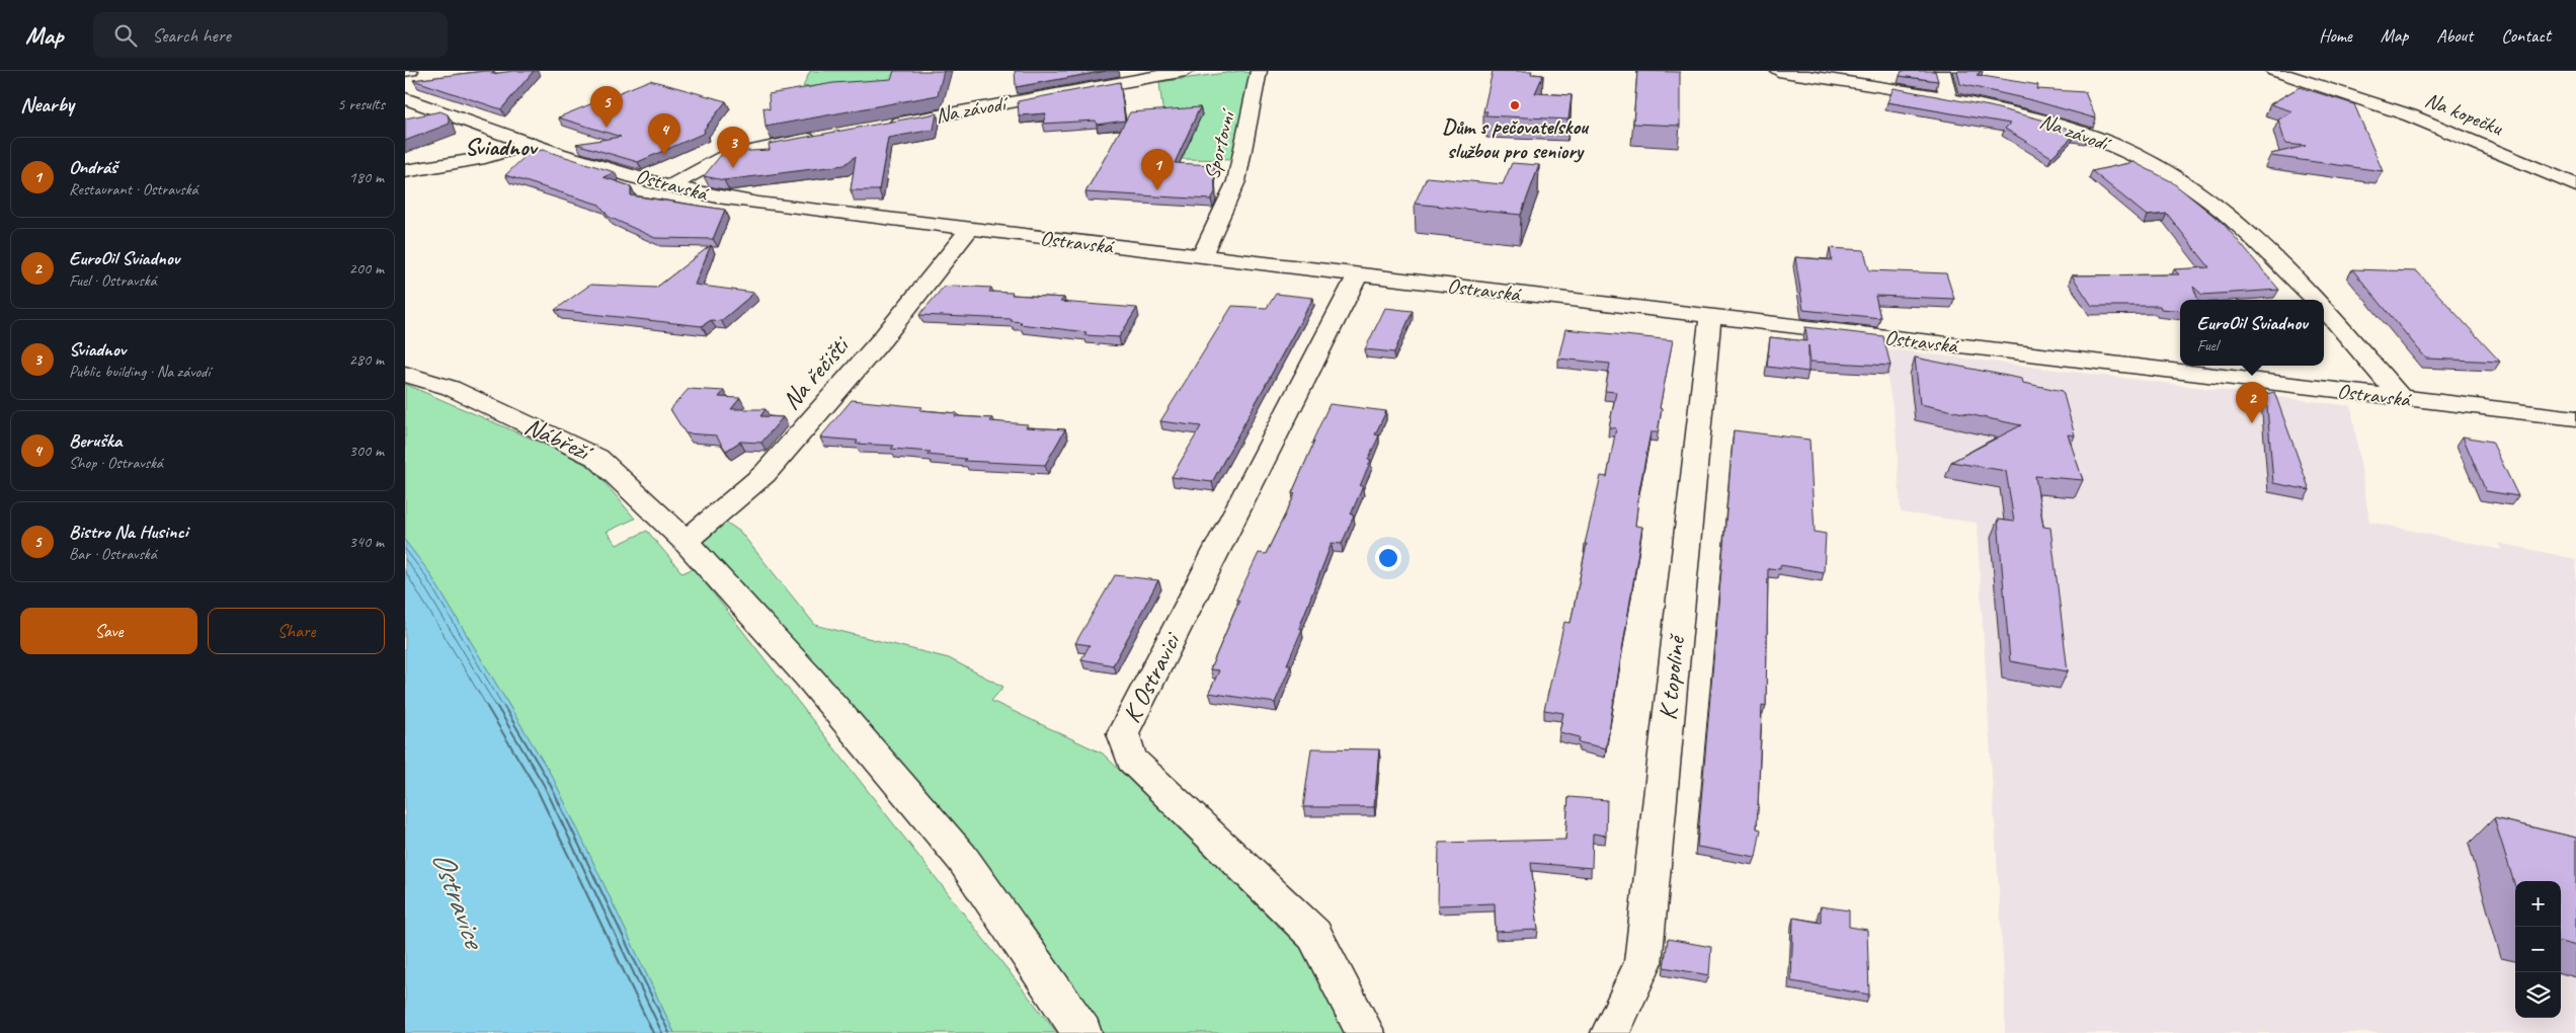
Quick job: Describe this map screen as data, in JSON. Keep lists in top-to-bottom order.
{
  "streets": {
    "street": [
      "Na závodí",
      "Na kopečku",
      "Sportovní",
      "Ostravská",
      "Na řečišti",
      "Nábřeží",
      "K Ostravici",
      "K topolině"
    ]
  },
  "crossings": [
    ["Na závodí", "Ostravská"],
    ["Sportovní", "Ostravská"],
    ["Ostravská", "Na řečišti"],
    ["Ostravská", "K Ostravici"],
    ["Ostravská", "K topolině"],
    ["Na řečišti", "Nábřeží"]
  ],
  "districts": ["Sviadnov"],
  "water": ["Ostravice"],
  "places": ["Dům s pečovatelskou službou pro seniory"],
  "page": {
    "header": "Map",
    "search": "Search here",
    "nav": [
      "Home",
      "Map",
      "About",
      "Contact"
    ],
    "heading": ["Nearby", "5 results"],
    "pins": [
      "5",
      "4",
      "3",
      "1",
      "2"
    ],
    "list": [
      {
        "mark": "1",
        "name": "Ondráš",
        "note": "Restaurant · Ostravská",
        "value": "180 m"
      },
      {
        "mark": "2",
        "name": "EuroOil Sviadnov",
        "note": "Fuel · Ostravská",
        "value": "200 m"
      },
      {
        "mark": "3",
        "name": "Sviadnov",
        "note": "Public building · Na závodí",
        "value": "280 m"
      },
      {
        "mark": "4",
        "name": "Beruška",
        "note": "Shop · Ostravská",
        "value": "300 m"
      },
      {
        "mark": "5",
        "name": "Bistro Na Husinci",
        "note": "Bar · Ostravská",
        "value": "340 m"
      }
    ],
    "popup": ["EuroOil Sviadnov", "Fuel"],
    "buttons": ["Save", "Share"],
    "map_buttons": ["+", "−"]
  }
}
